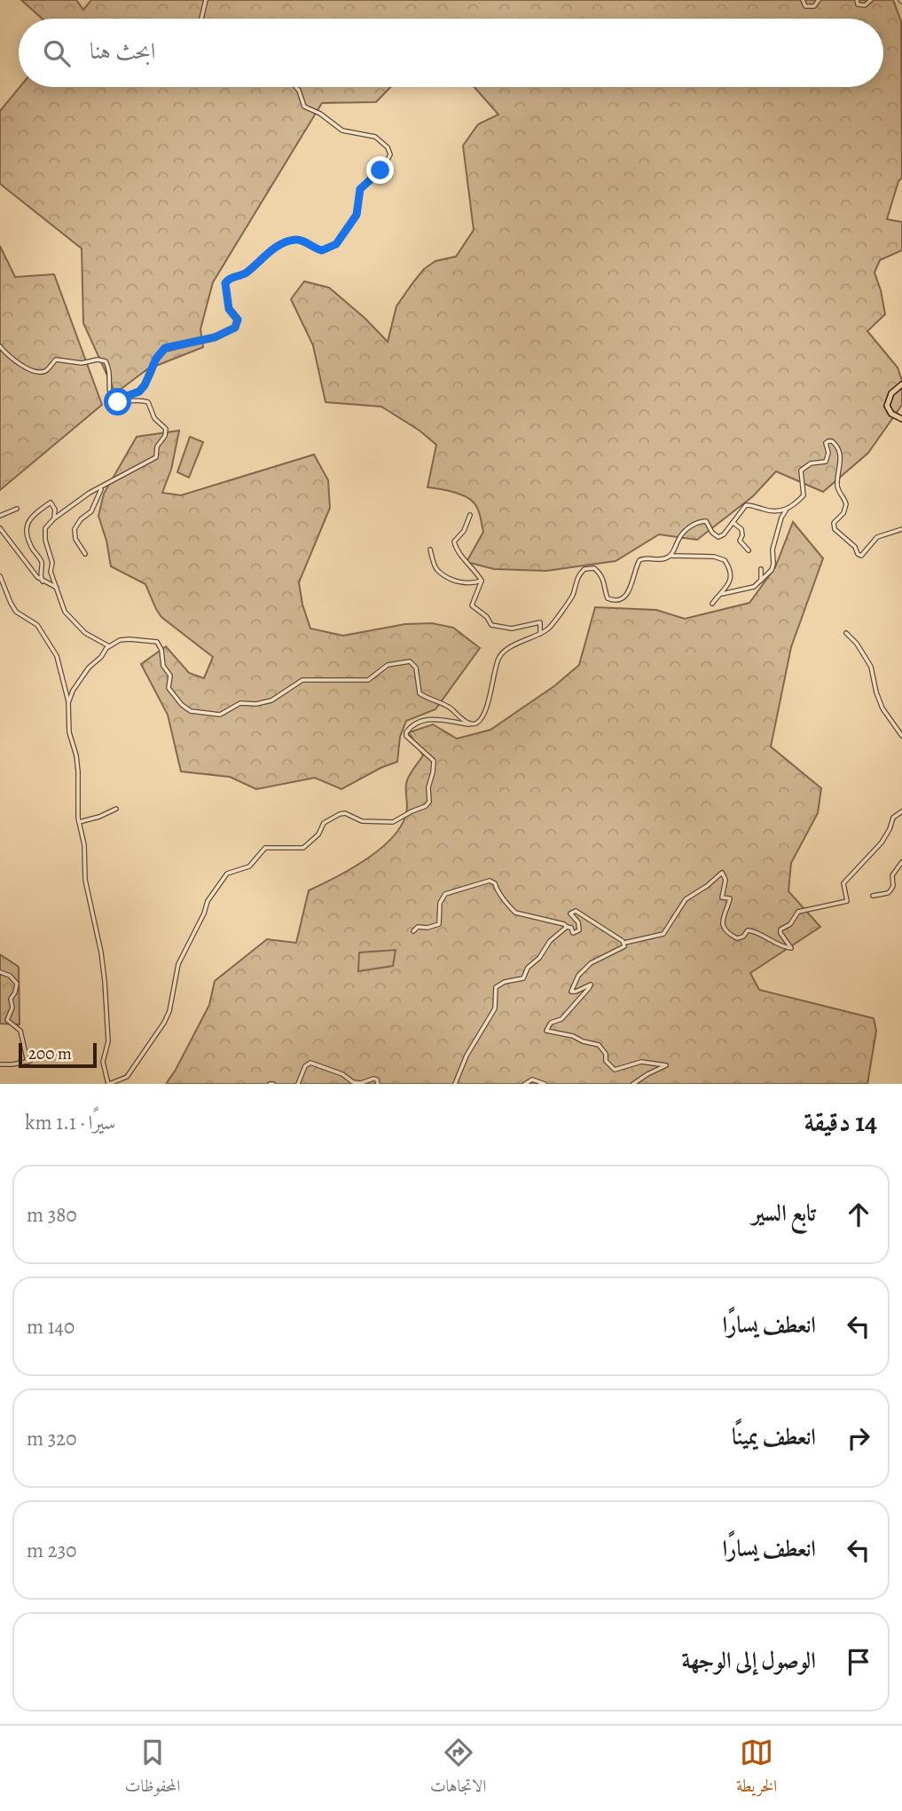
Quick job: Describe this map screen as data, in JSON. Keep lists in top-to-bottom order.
{
  "scale_bar": "200 m",
  "page": {
    "search": "ابحث هنا",
    "scale": "200 m",
    "heading": ["14 دقيقة", "سيرًا · 1.1 km"],
    "list": [
      ["تابع السير", "380 m"],
      ["انعطف يسارًا", "140 m"],
      ["انعطف يمينًا", "320 m"],
      ["انعطف يسارًا", "230 m"],
      "الوصول إلى الوجهة"
    ],
    "nav": ["الخريطة", "الاتجاهات", "المحفوظات"]
  }
}
